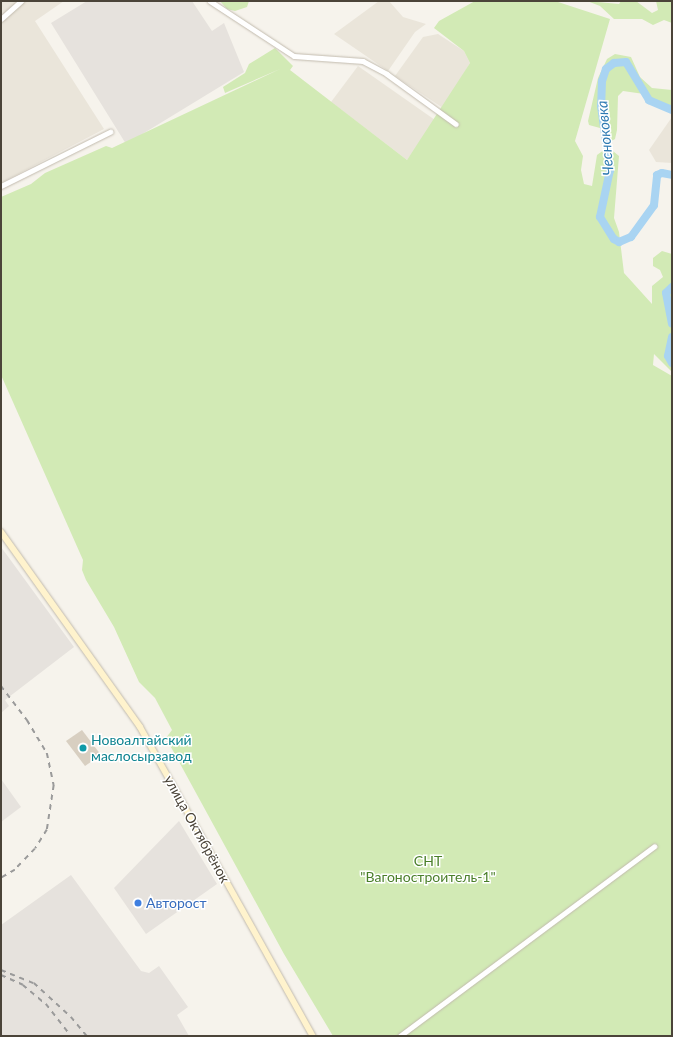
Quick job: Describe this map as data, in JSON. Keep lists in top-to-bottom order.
{
  "streets": {
    "street": ["улица Октябрёнок"]
  },
  "water": ["Чесноковка"],
  "parks": ["СНТ \"Вагоностроитель-1\""],
  "places": ["Новоалтайский маслосырзавод", "Авторост"]
}
